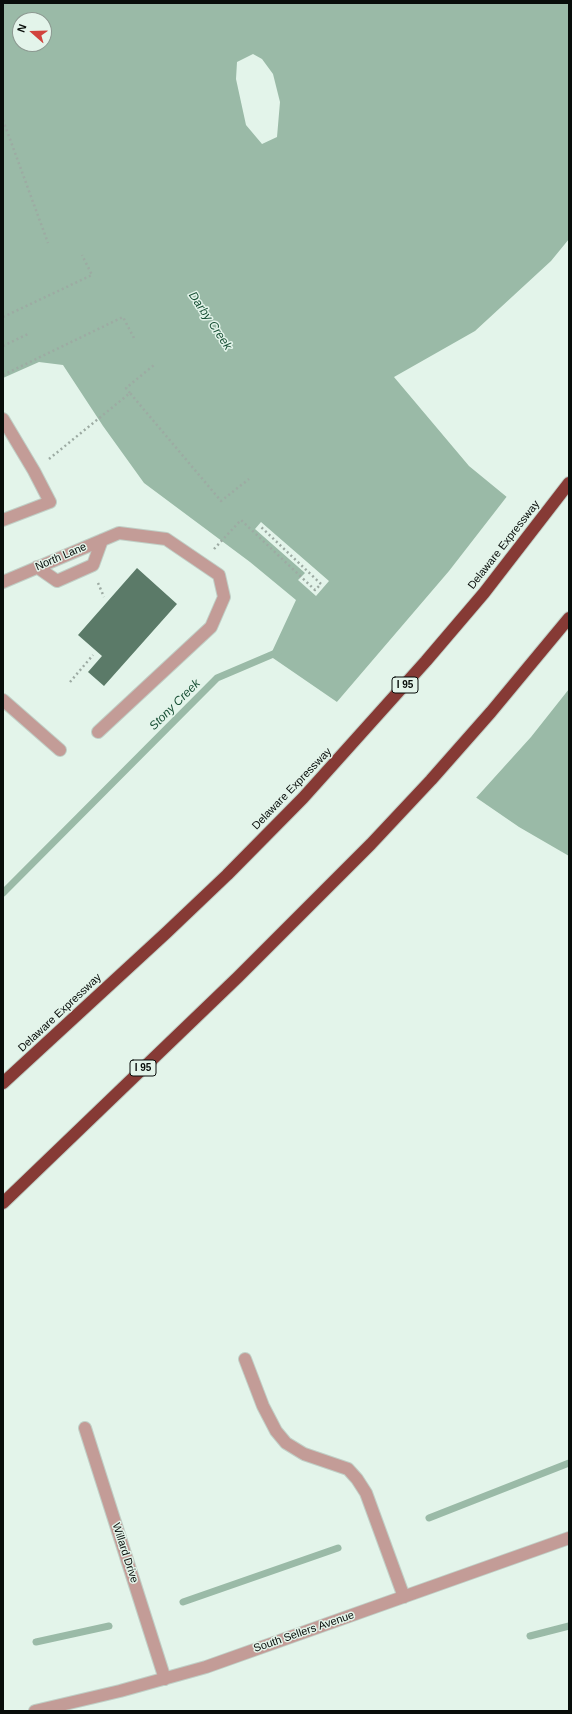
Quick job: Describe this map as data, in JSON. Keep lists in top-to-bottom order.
{
  "streets": {
    "highway": ["Delaware Expressway", "I 95"],
    "street": ["North Lane", "Willard Drive", "South Sellers Avenue"]
  },
  "crossings": [
    ["Willard Drive", "South Sellers Avenue"]
  ],
  "water": ["Darby Creek", "Stony Creek"],
  "north": "left"
}
